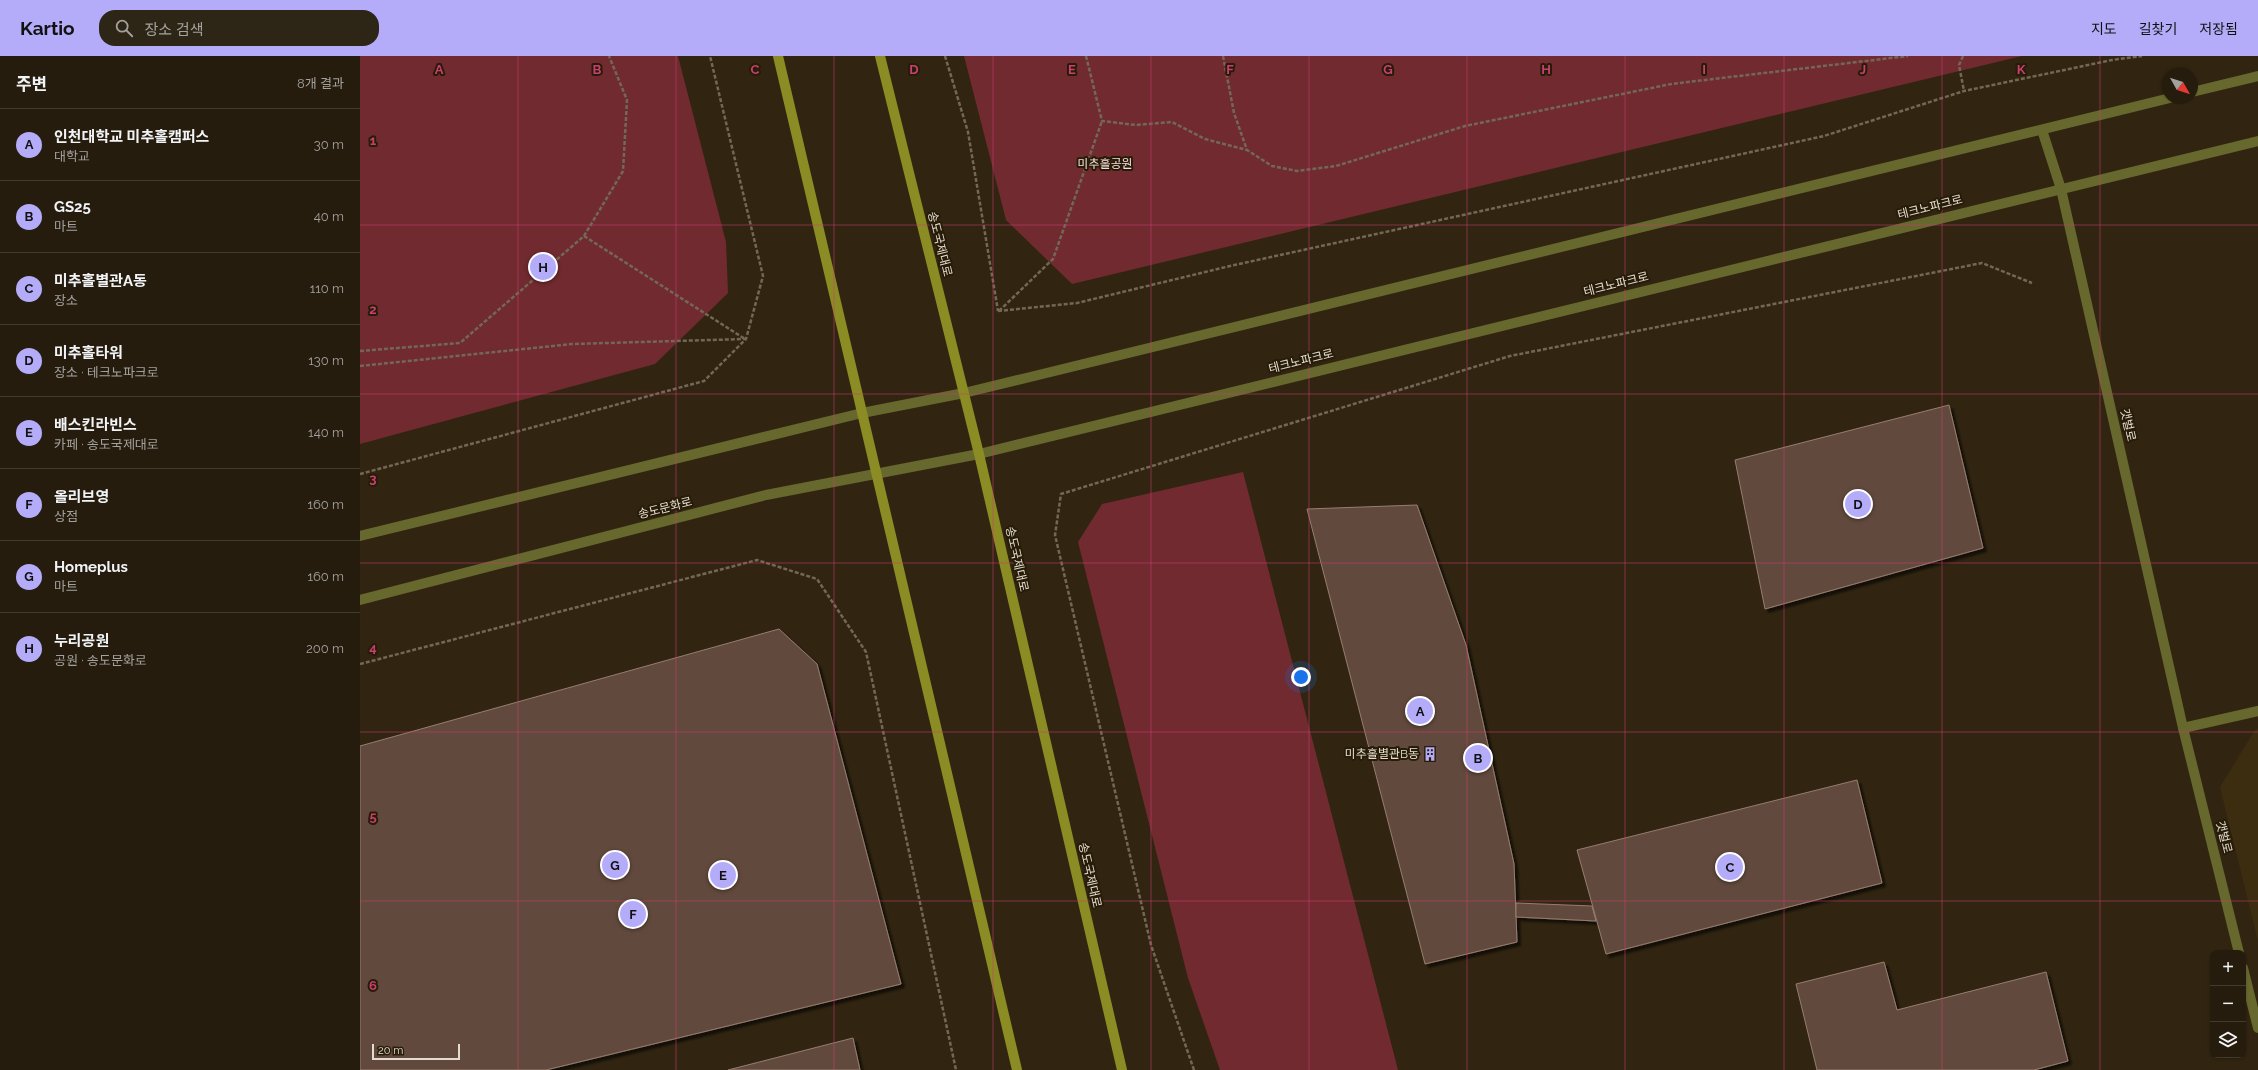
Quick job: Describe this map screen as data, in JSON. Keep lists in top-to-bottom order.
{
  "streets": {
    "main road": ["송도국제대로"],
    "street": ["테크노파크로", "갯벌로", "송도문화로"]
  },
  "crossings": [
    ["테크노파크로", "송도국제대로"],
    ["테크노파크로", "갯벌로"],
    ["테크노파크로", "송도문화로"],
    ["송도국제대로", "송도문화로"]
  ],
  "parks": ["미추홀공원"],
  "places": {
    "building": ["미추홀별관B동"]
  },
  "scale_bar": "20 m",
  "north": "bottom right",
  "page": {
    "header": "Kartio",
    "search": "장소 검색",
    "nav": ["지도", "길찾기", "저장됨"],
    "heading": ["주변", "8개 결과"],
    "list": [
      {
        "mark": "A",
        "name": "인천대학교 미추홀캠퍼스",
        "note": "대학교",
        "value": "30 m"
      },
      {
        "mark": "B",
        "name": "GS25",
        "note": "마트",
        "value": "40 m"
      },
      {
        "mark": "C",
        "name": "미추홀별관A동",
        "note": "장소",
        "value": "110 m"
      },
      {
        "mark": "D",
        "name": "미추홀타워",
        "note": "장소 · 테크노파크로",
        "value": "130 m"
      },
      {
        "mark": "E",
        "name": "배스킨라빈스",
        "note": "카페 · 송도국제대로",
        "value": "140 m"
      },
      {
        "mark": "F",
        "name": "올리브영",
        "note": "상점",
        "value": "160 m"
      },
      {
        "mark": "G",
        "name": "Homeplus",
        "note": "마트",
        "value": "160 m"
      },
      {
        "mark": "H",
        "name": "누리공원",
        "note": "공원 · 송도문화로",
        "value": "200 m"
      }
    ],
    "pins": [
      "H",
      "D",
      "A",
      "B",
      "G",
      "C",
      "E",
      "F"
    ],
    "map_buttons": ["+", "−"],
    "scale": "20 m"
  },
  "grid": {
    "columns": [
      "A",
      "B",
      "C",
      "D",
      "E",
      "F",
      "G",
      "H",
      "I",
      "J",
      "K"
    ],
    "rows": [
      "1",
      "2",
      "3",
      "4",
      "5",
      "6"
    ]
  }
}
